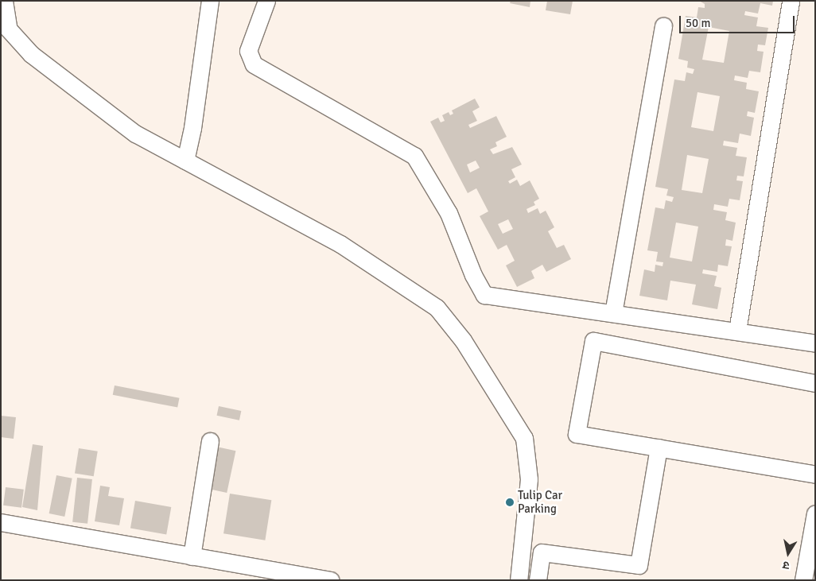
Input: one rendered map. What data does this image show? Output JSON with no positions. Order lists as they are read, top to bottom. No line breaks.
{"places":["Tulip Car Parking"],"scale_bar":"50 m","north":"bottom"}
